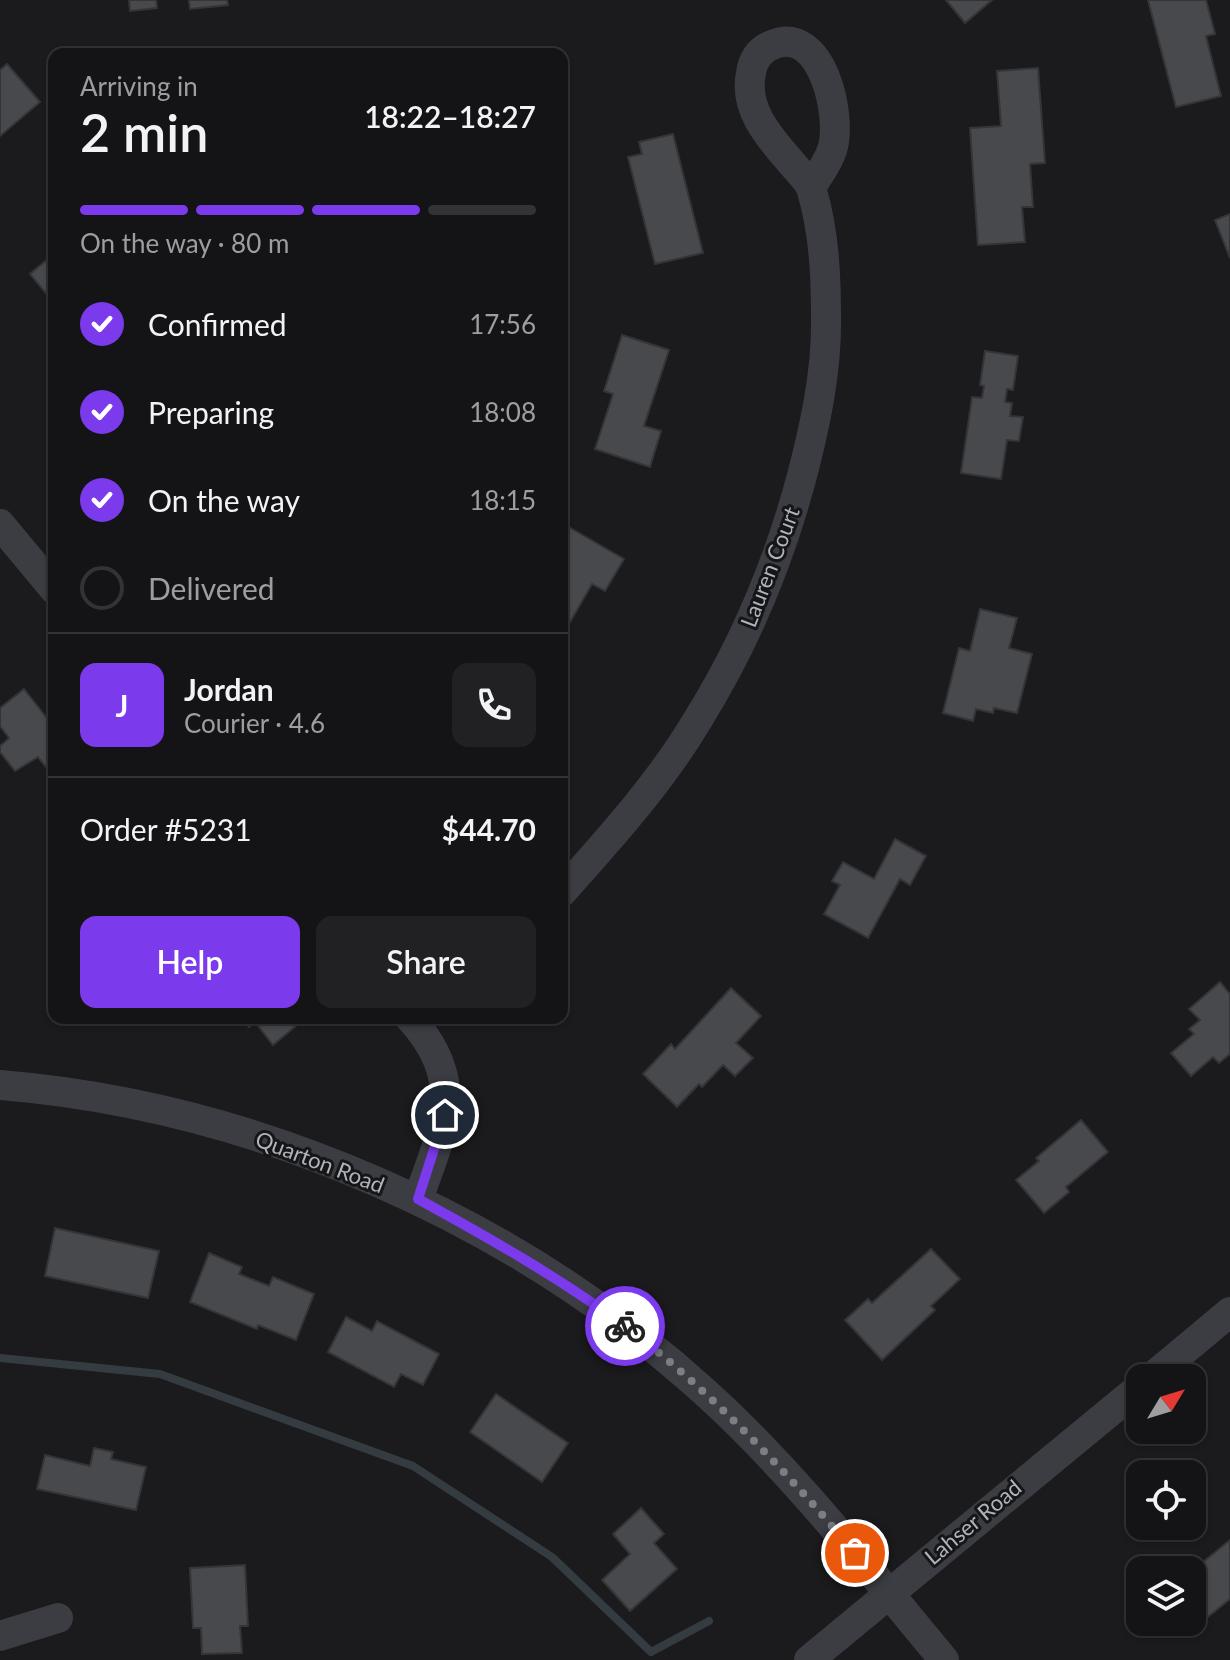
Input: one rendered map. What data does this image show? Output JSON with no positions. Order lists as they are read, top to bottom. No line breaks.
{"streets":{"street":["Lauren Court","Quarton Road","Lahser Road"]},"crossings":[["Quarton Road","Lahser Road"]],"north":"top right","page":{"heading":["2 min","Arriving in","18:22–18:27"],"panel":["Jordan","Courier · 4.6","Order #5231","$44.70"],"bar":"On the way · 80 m","list":[["Confirmed","17:56"],["Preparing","18:08"],["On the way","18:15"],"Delivered"],"round":"J","buttons":["Help","Share"]}}
